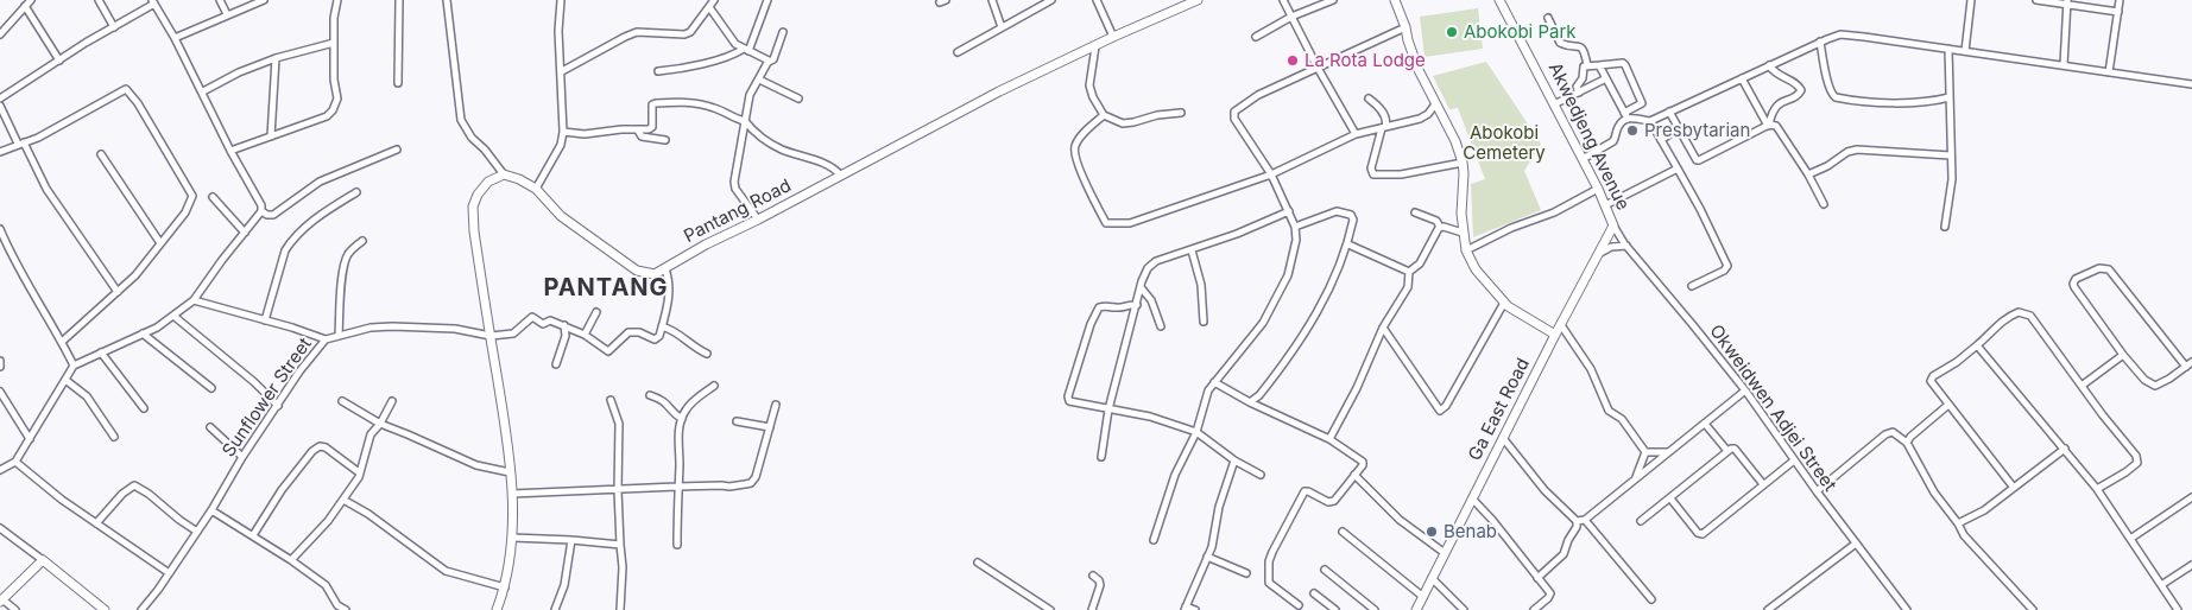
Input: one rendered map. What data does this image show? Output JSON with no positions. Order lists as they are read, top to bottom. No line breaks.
{"streets":{"street":["Akwedjeng Avenue","Pantang Road","Sunflower Street","Okweidwen Adjei Street","Ga East Road"]},"crossings":[["Akwedjeng Avenue","Okweidwen Adjei Street"],["Akwedjeng Avenue","Ga East Road"],["Okweidwen Adjei Street","Ga East Road"]],"districts":["PANTANG"],"parks":["Abokobi Cemetery"],"places":["Abokobi Park","La Rota Lodge","Presbytarian","Benab"]}
